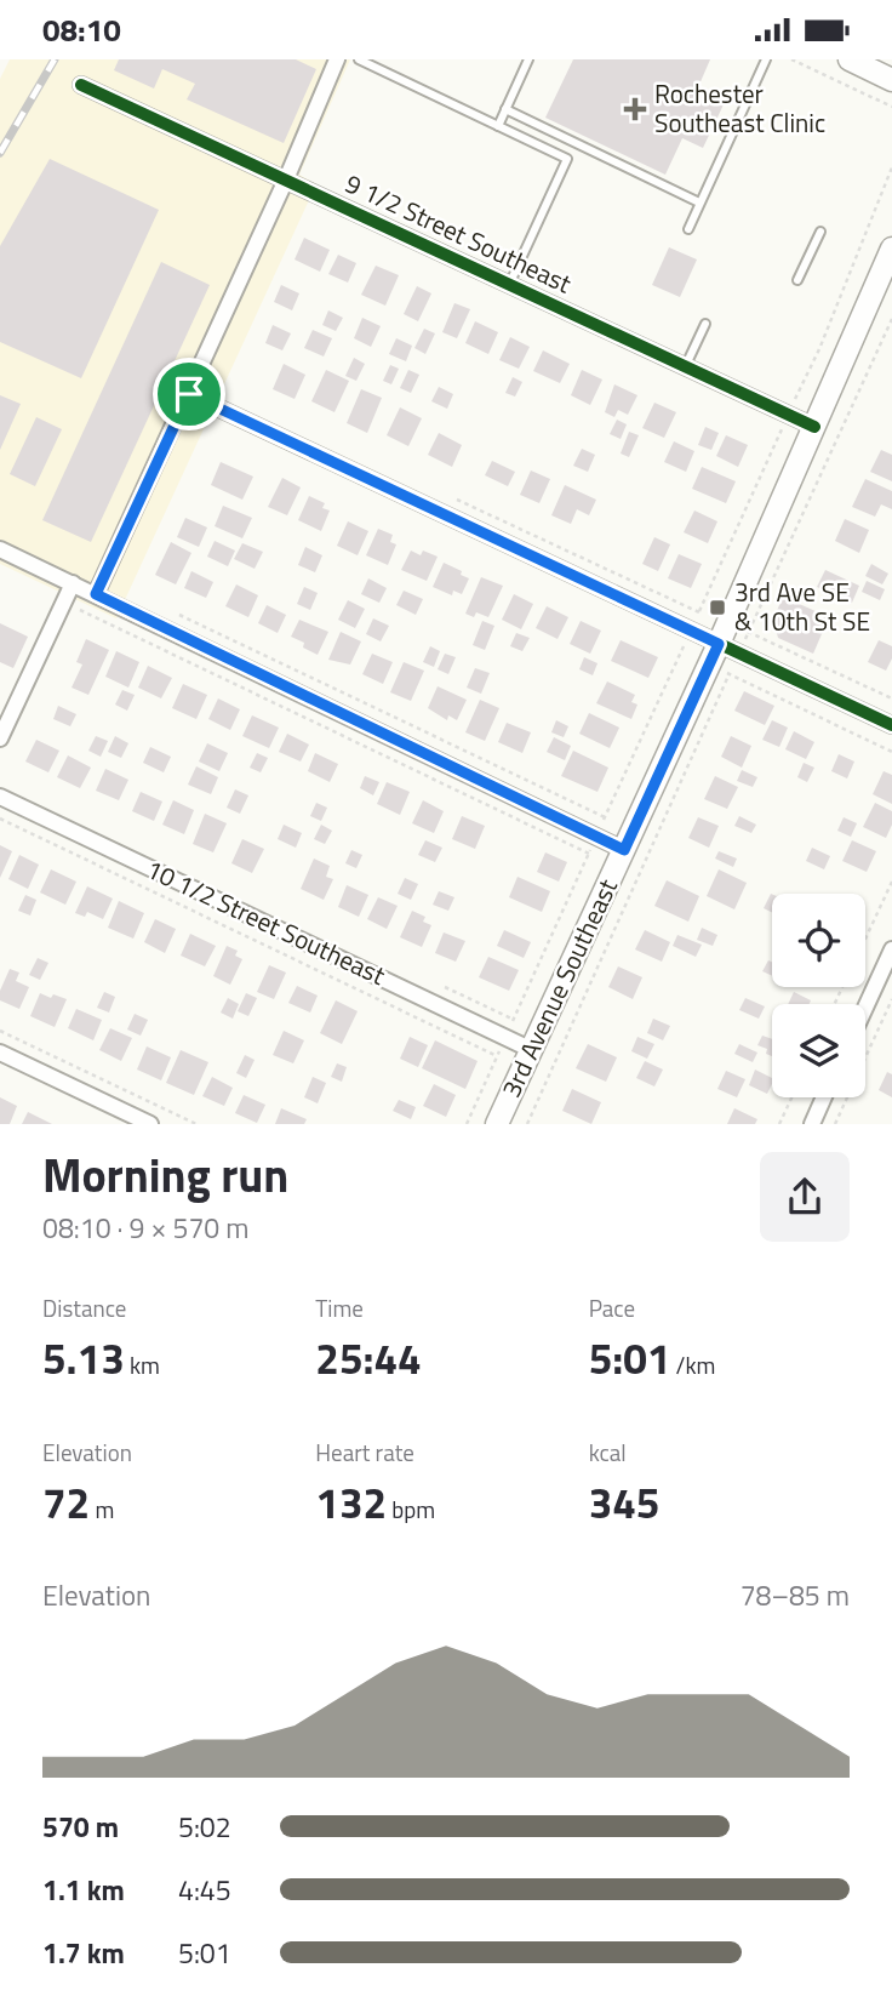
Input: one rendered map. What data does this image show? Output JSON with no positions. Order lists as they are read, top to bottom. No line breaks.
{"streets":{"main road":["3rd Avenue Southeast"],"street":["9 1/2 Street Southeast","10 1/2 Street Southeast"]},"crossings":[["9 1/2 Street Southeast","3rd Avenue Southeast"],["10 1/2 Street Southeast","3rd Avenue Southeast"]],"places":{"health":["Rochester Southeast Clinic"],"transit":["3rd Ave SE & 10th St SE"]},"page":{"status":"08:10","heading":["Morning run","08:10 · 9 × 570 m"],"stats":[["Distance","5.13 km"],["Time","25:44"],["Pace","5:01 /km"],["Elevation","72 m"],["Heart rate","132 bpm"],["kcal","345"]],"chart":["Elevation","78–85 m"],"list":[{"name":"570 m","note":"5:02"},{"name":"1.1 km","note":"4:45"},{"name":"1.7 km","note":"5:01"}]}}
